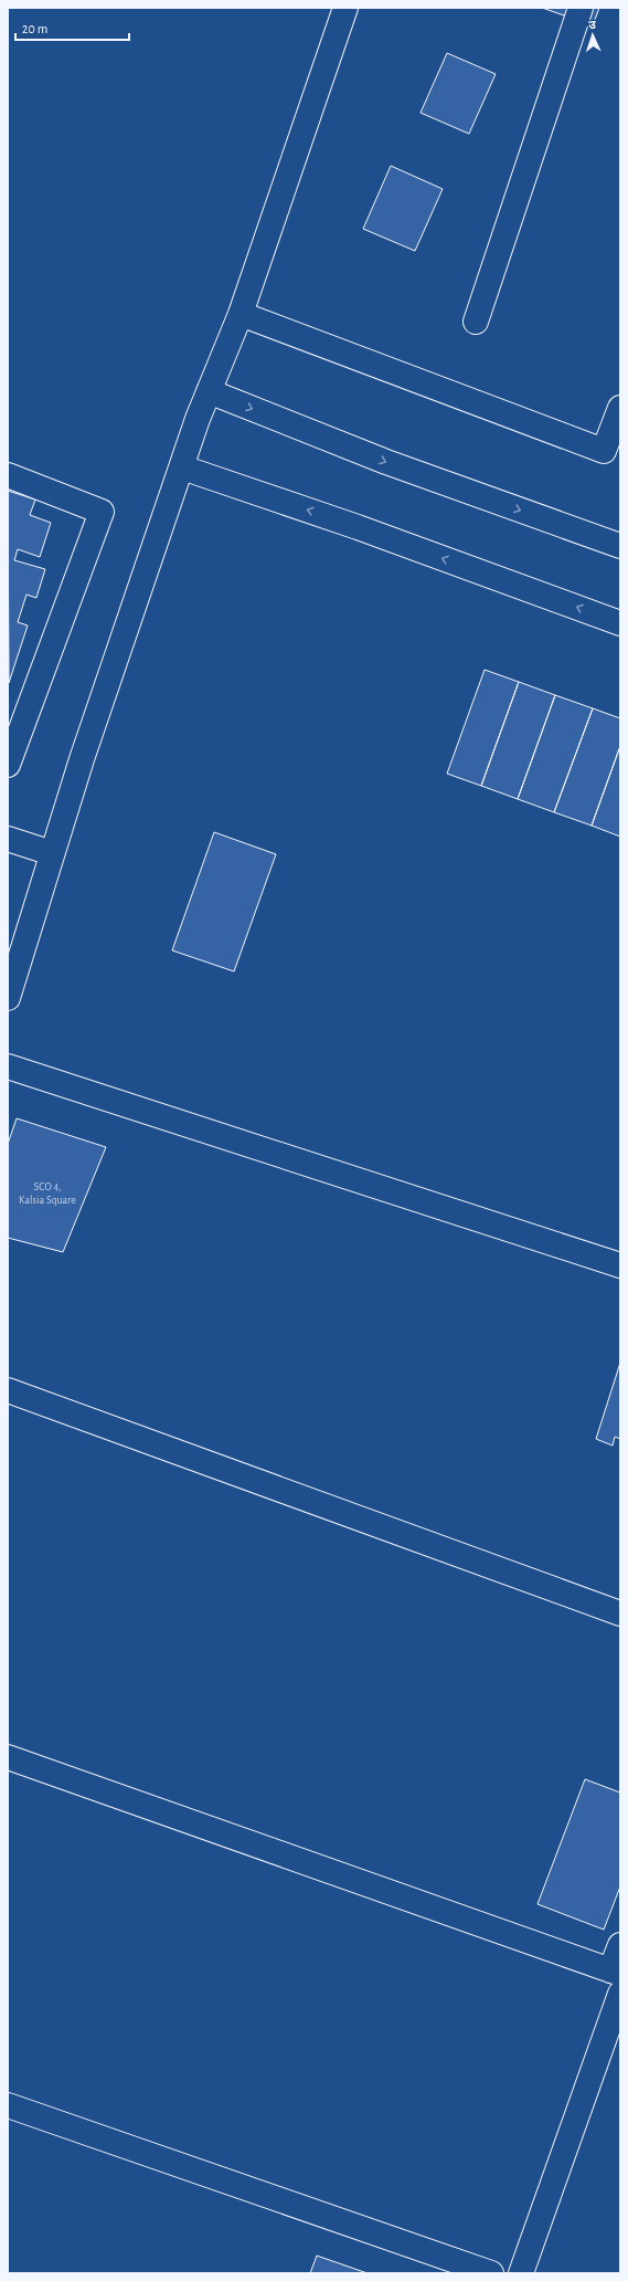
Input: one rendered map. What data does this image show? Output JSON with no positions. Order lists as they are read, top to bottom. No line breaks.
{"house_numbers":["SCO 4, Kalsia Square"],"scale_bar":"20 m","north":"top"}
